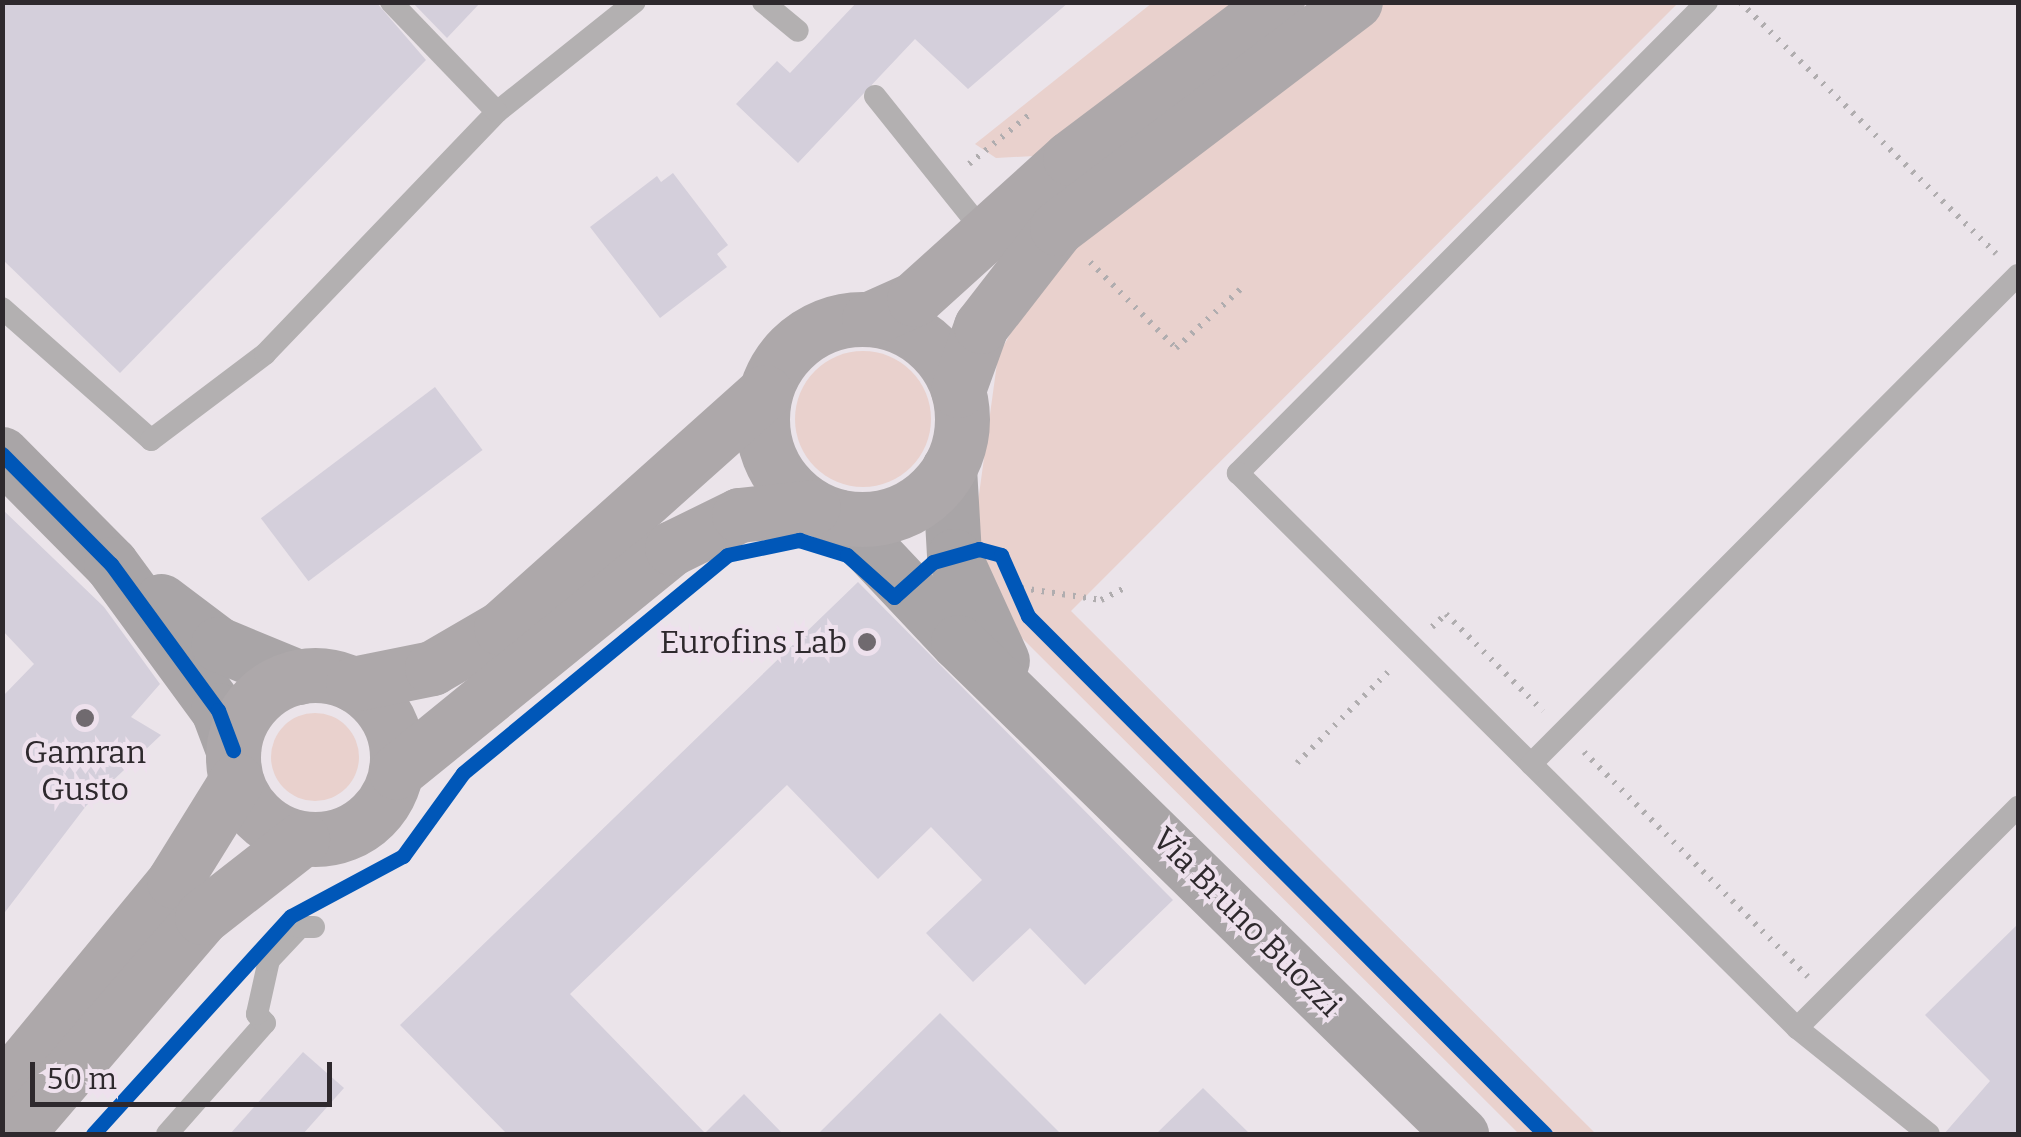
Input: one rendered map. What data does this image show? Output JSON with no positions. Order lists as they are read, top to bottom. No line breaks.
{"streets":{"main road":["Via Bruno Buozzi"]},"places":["Eurofins Lab","Gamran Gusto"],"scale_bar":"50 m"}
